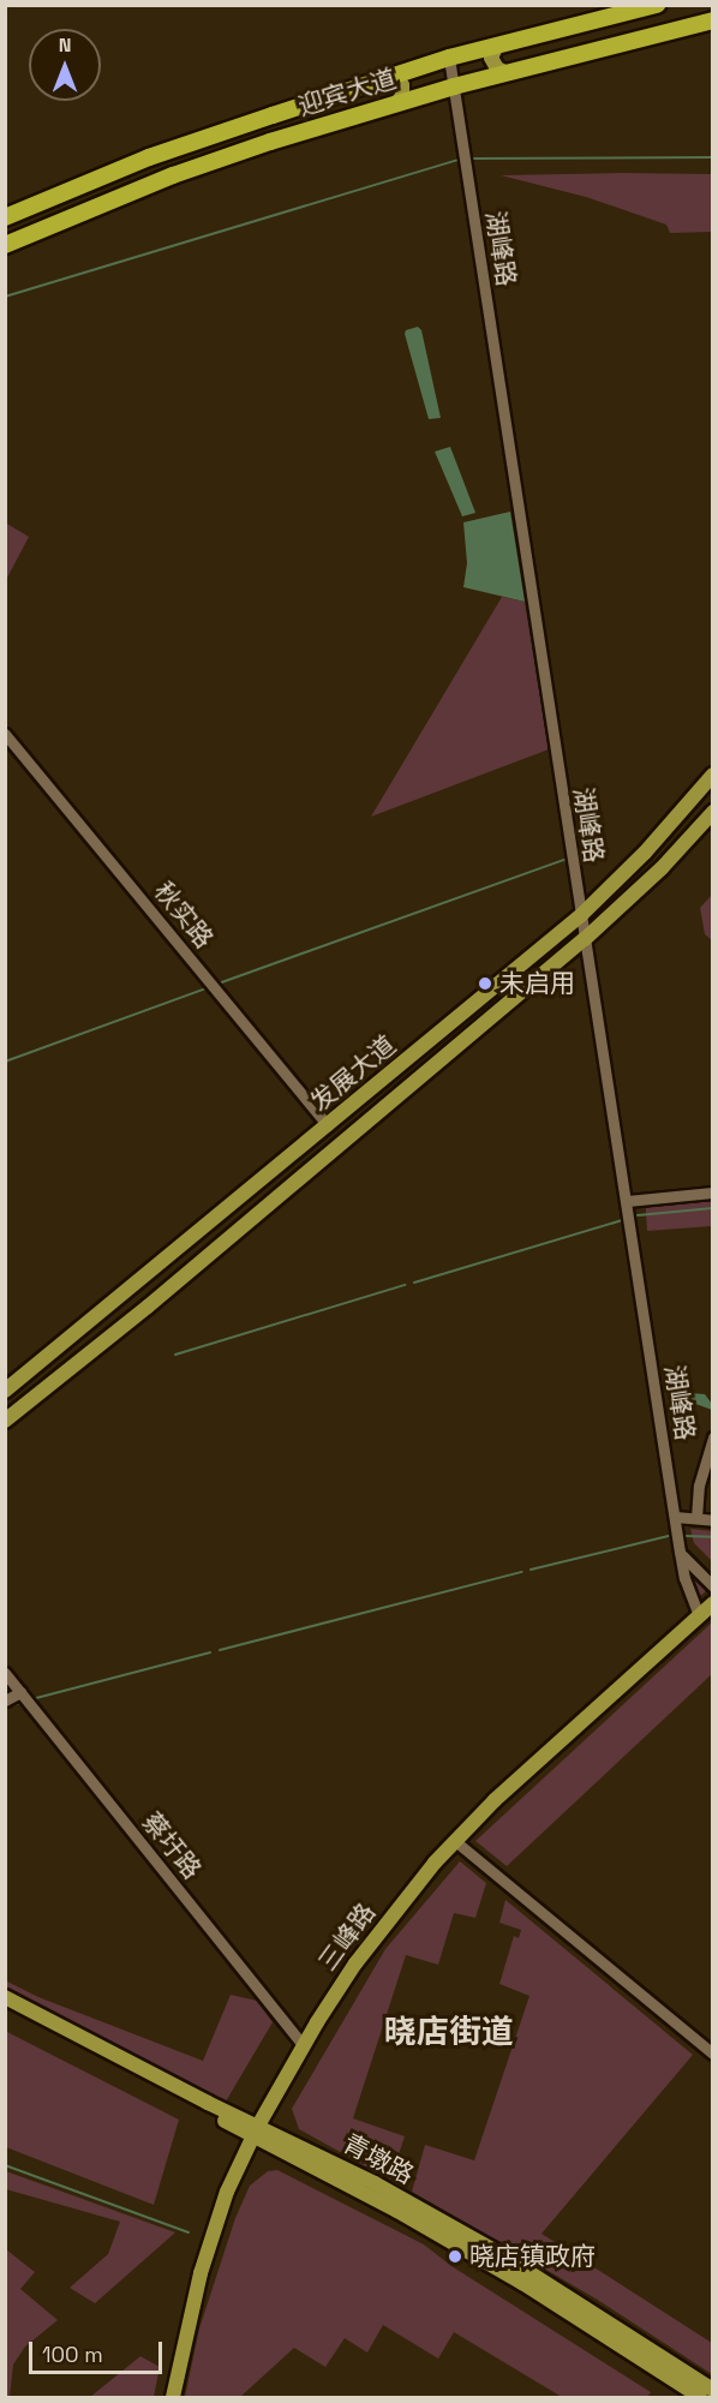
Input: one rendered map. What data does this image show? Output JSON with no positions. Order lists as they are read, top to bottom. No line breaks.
{"streets":{"highway":["迎宾大道"],"main road":["发展大道","三峰路","青墩路"],"street":["湖峰路","秋实路","蔡圩路"]},"crossings":[["迎宾大道","湖峰路"],["湖峰路","发展大道"],["湖峰路","三峰路"],["秋实路","发展大道"],["蔡圩路","三峰路"],["三峰路","青墩路"]],"districts":["晓店街道"],"places":["未启用","晓店镇政府"],"scale_bar":"100 m","north":"top"}
